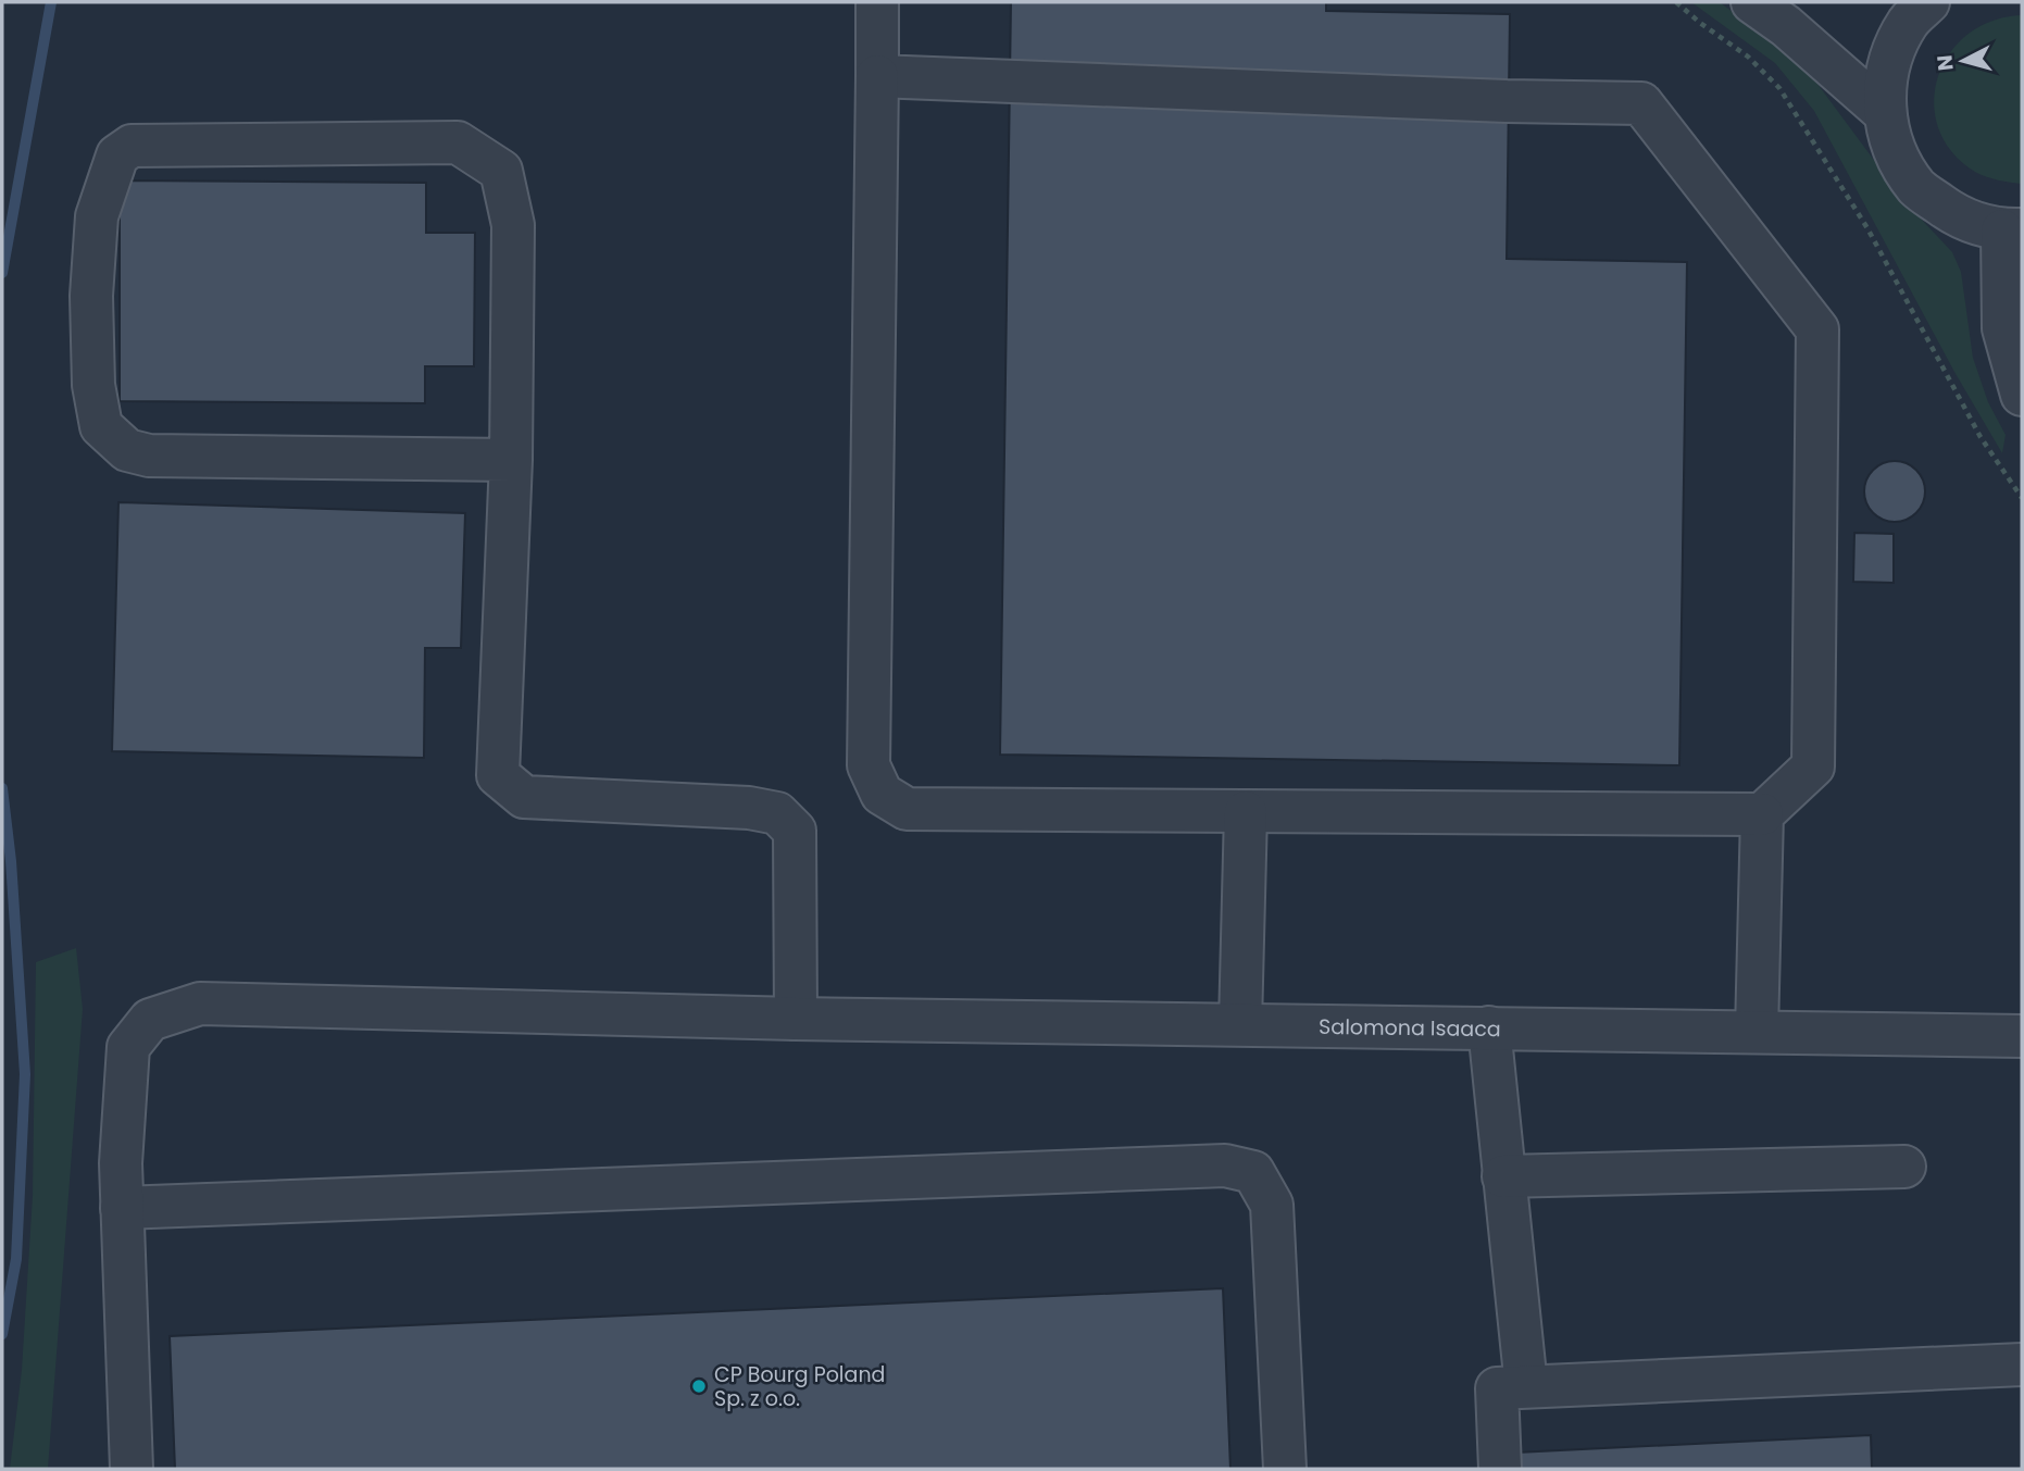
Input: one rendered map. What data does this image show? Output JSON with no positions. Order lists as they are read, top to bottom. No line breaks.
{"streets":{"street":["Salomona Isaaca"]},"places":["CP Bourg Poland Sp. z o.o."],"north":"left"}
